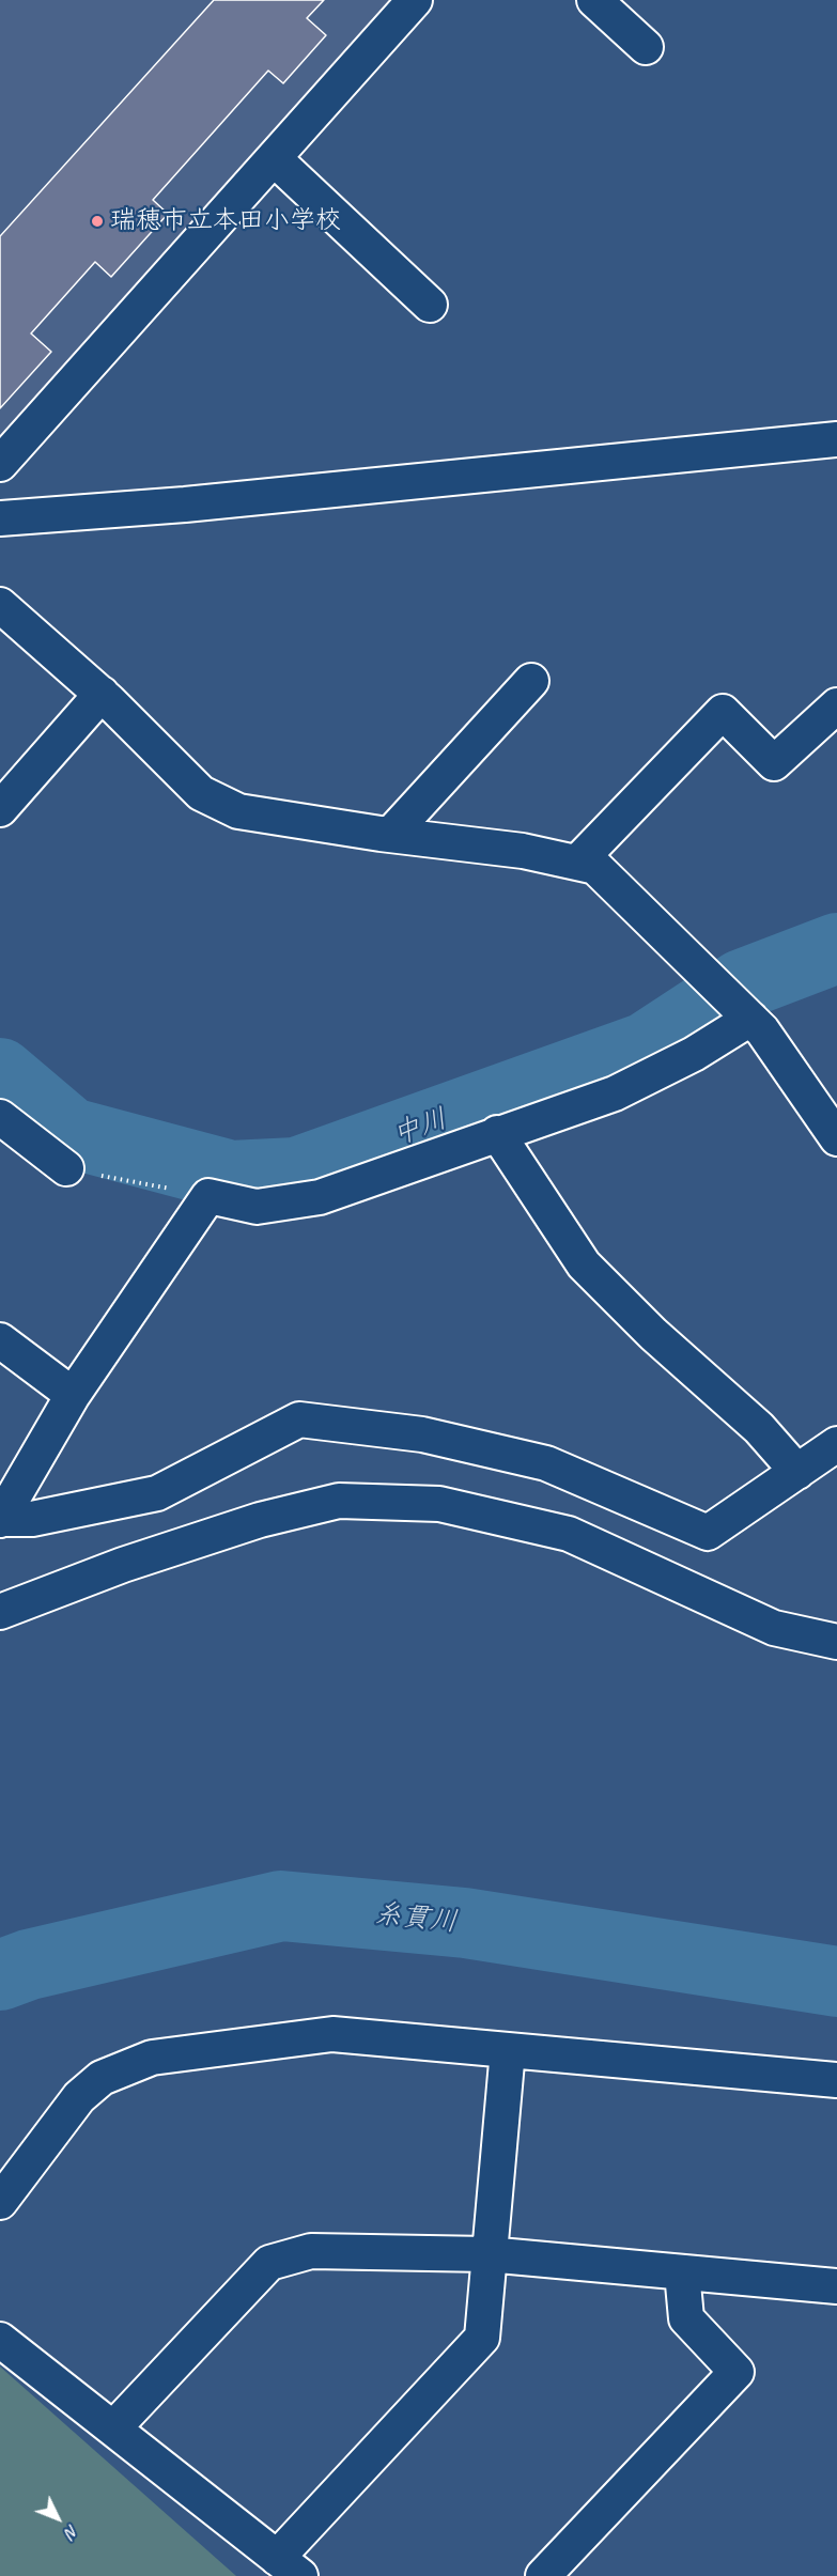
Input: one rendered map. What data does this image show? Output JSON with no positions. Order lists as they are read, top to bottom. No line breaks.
{"water":["中川","糸貫川"],"places":["瑞穂市立本田小学校"],"north":"bottom right"}
